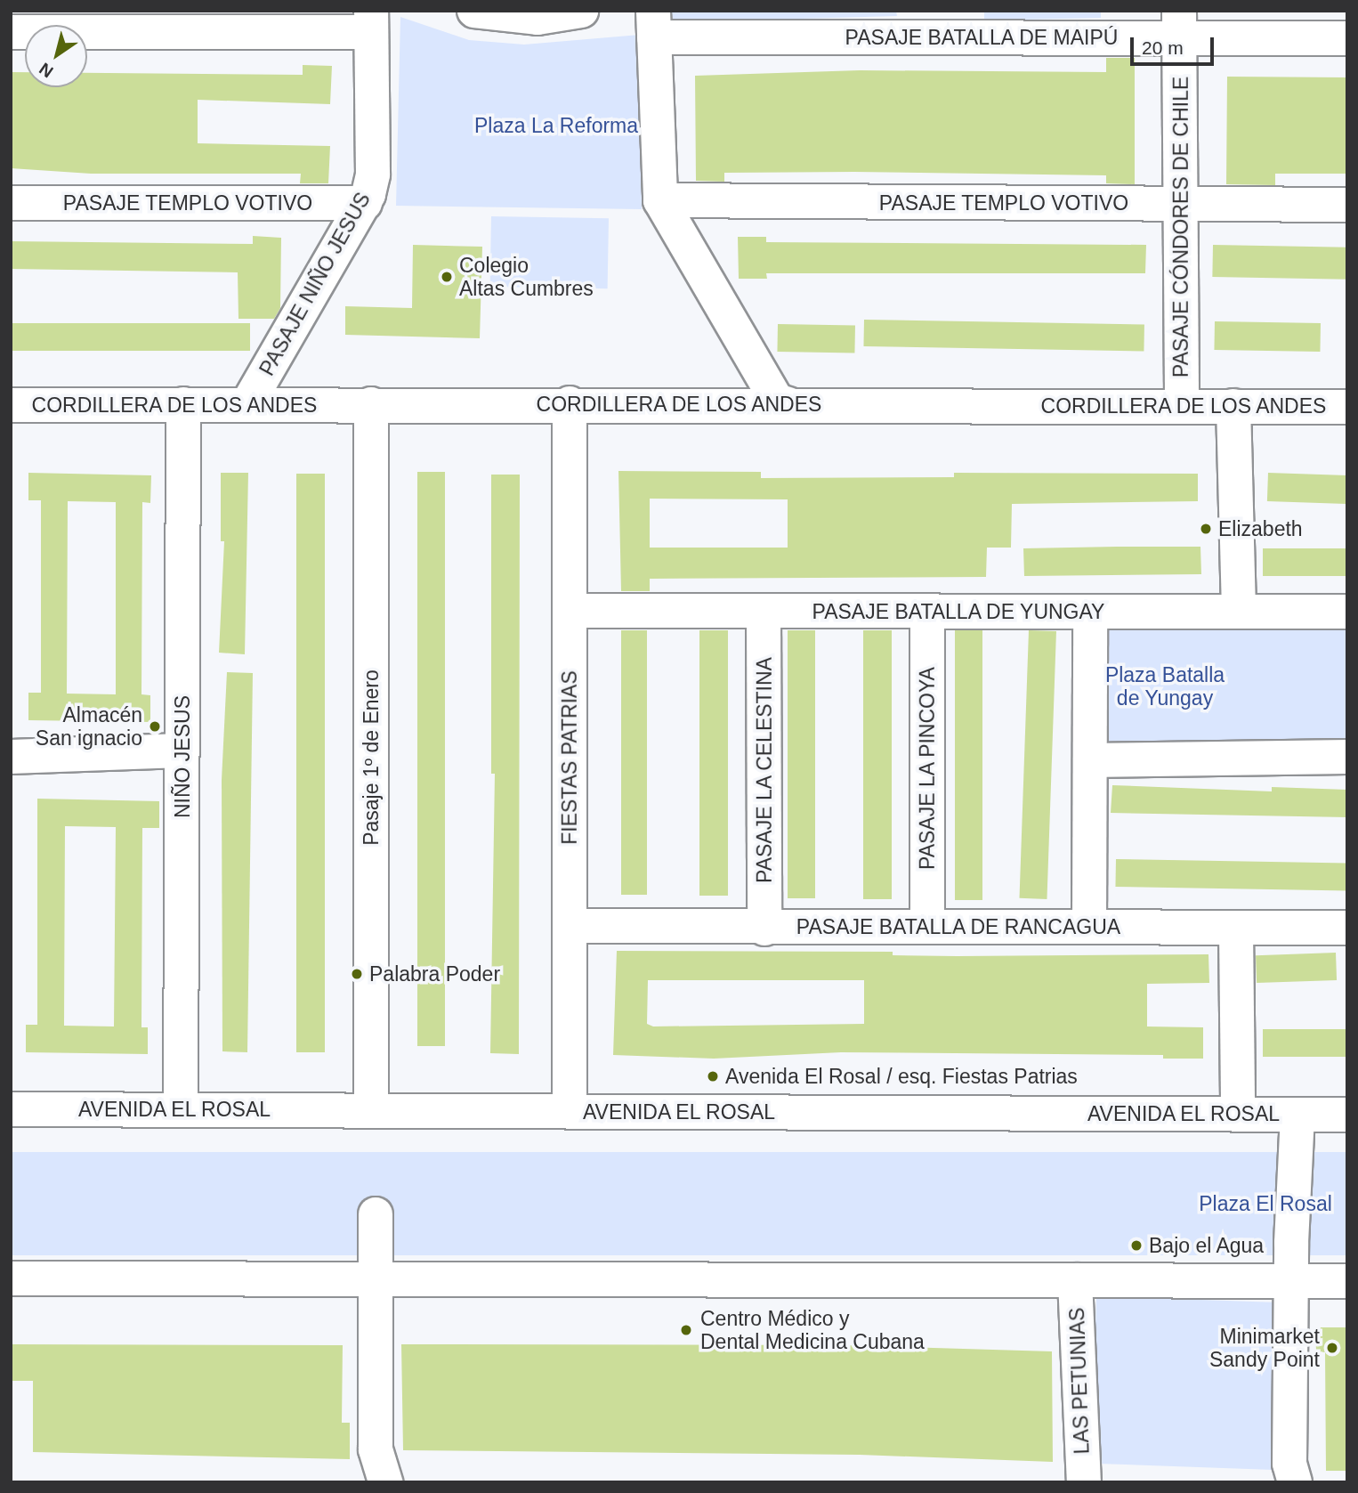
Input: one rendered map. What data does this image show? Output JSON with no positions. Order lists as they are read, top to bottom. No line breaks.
{"streets":{"street":["PASAJE BATALLA DE MAIPÚ","PASAJE TEMPLO VOTIVO","PASAJE CÓNDORES DE CHILE","PASAJE NIÑO JESUS","CORDILLERA DE LOS ANDES","PASAJE BATALLA DE YUNGAY","NIÑO JESUS","Pasaje 1º de Enero","FIESTAS PATRIAS","PASAJE LA PINCOYA","PASAJE LA CELESTINA","PASAJE BATALLA DE RANCAGUA","AVENIDA EL ROSAL","LAS PETUNIAS"]},"crossings":[["PASAJE BATALLA DE MAIPÚ","PASAJE CÓNDORES DE CHILE"],["PASAJE TEMPLO VOTIVO","PASAJE CÓNDORES DE CHILE"],["PASAJE TEMPLO VOTIVO","PASAJE NIÑO JESUS"],["PASAJE CÓNDORES DE CHILE","CORDILLERA DE LOS ANDES"],["PASAJE NIÑO JESUS","CORDILLERA DE LOS ANDES"],["CORDILLERA DE LOS ANDES","NIÑO JESUS"],["CORDILLERA DE LOS ANDES","Pasaje 1º de Enero"],["CORDILLERA DE LOS ANDES","FIESTAS PATRIAS"],["PASAJE BATALLA DE YUNGAY","FIESTAS PATRIAS"],["PASAJE BATALLA DE YUNGAY","PASAJE LA PINCOYA"],["PASAJE BATALLA DE YUNGAY","PASAJE LA CELESTINA"],["NIÑO JESUS","AVENIDA EL ROSAL"],["Pasaje 1º de Enero","AVENIDA EL ROSAL"],["FIESTAS PATRIAS","PASAJE BATALLA DE RANCAGUA"],["FIESTAS PATRIAS","AVENIDA EL ROSAL"],["PASAJE LA PINCOYA","PASAJE BATALLA DE RANCAGUA"],["PASAJE LA CELESTINA","PASAJE BATALLA DE RANCAGUA"]],"parks":["Plaza La Reforma","Plaza Batalla de Yungay","Plaza El Rosal"],"places":["Colegio Altas Cumbres","Elizabeth","Almacén San ignacio","Palabra Poder","Avenida El Rosal / esq. Fiestas Patrias","Bajo el Agua","Centro Médico y Dental Medicina Cubana","Minimarket Sandy Point"],"scale_bar":"20 m","north":"bottom left"}
